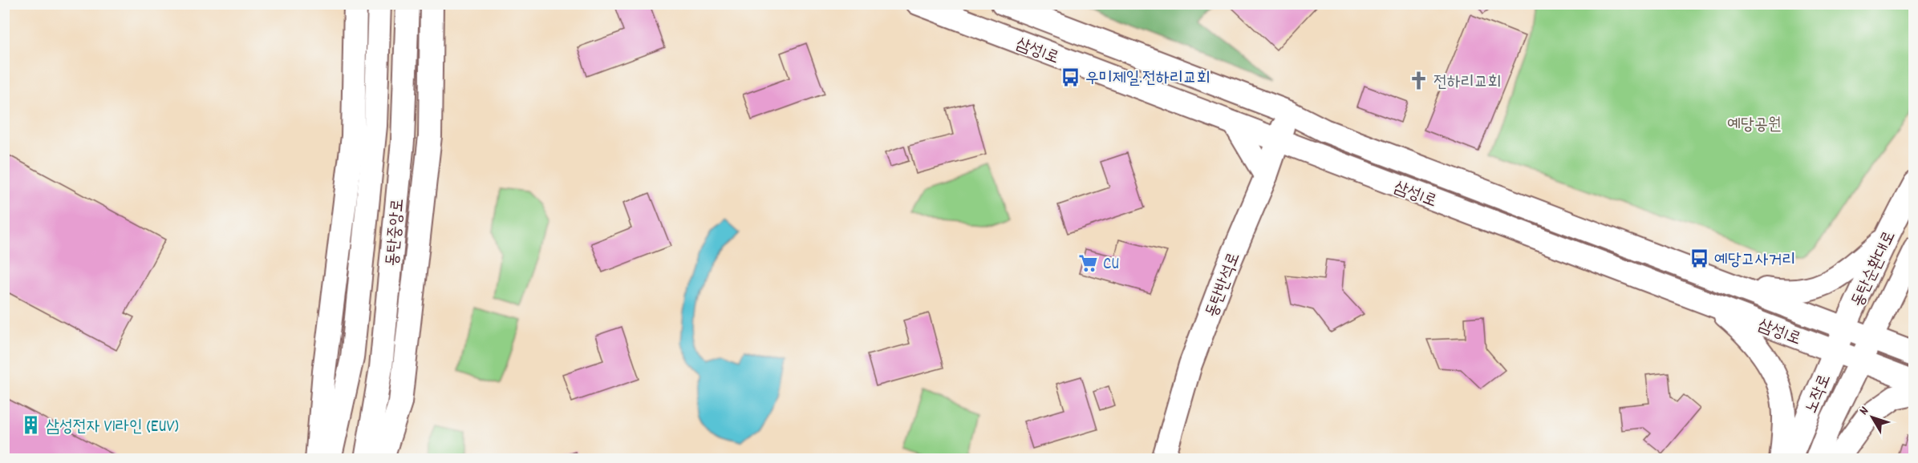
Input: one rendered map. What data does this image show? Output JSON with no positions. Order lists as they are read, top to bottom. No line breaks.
{"streets":{"street":["삼성1로","동탄중앙로","동탄순환대로","동탄반석로","노작로"]},"crossings":[["삼성1로","동탄순환대로"],["삼성1로","동탄반석로"],["삼성1로","노작로"],["동탄순환대로","노작로"]],"parks":["예당공원"],"places":{"bus stop":["우미제일.전하리교회","예당고사거리"],"church":["전하리교회"],"supermarket":["CU"],"building":["삼성전자 V1라인 (EUV)"]},"north":"top left"}
